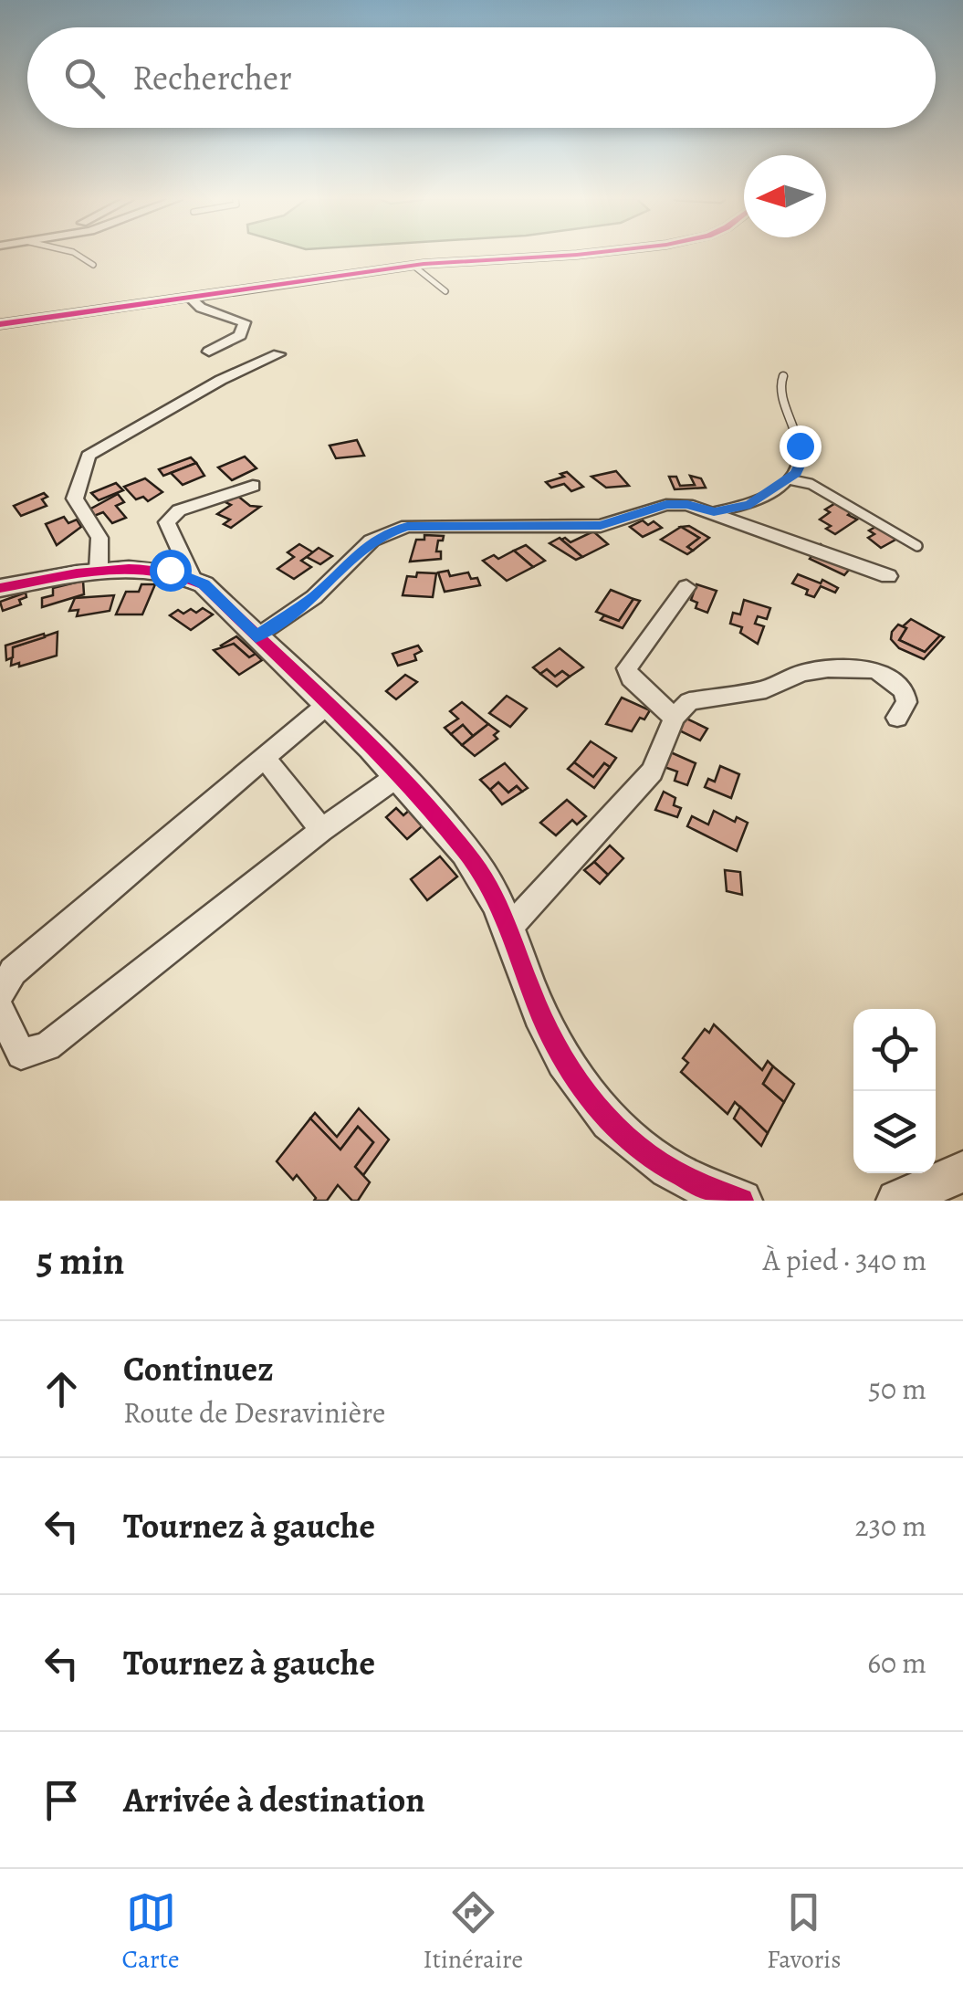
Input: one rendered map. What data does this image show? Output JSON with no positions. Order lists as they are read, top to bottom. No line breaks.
{"north":"left","page":{"search":"Rechercher","heading":["5 min","À pied · 340 m"],"list":[["Continuez","Route de Desravinière","50 m"],["Tournez à gauche","230 m"],["Tournez à gauche","60 m"],"Arrivée à destination"],"nav":["Carte","Itinéraire","Favoris"]}}
